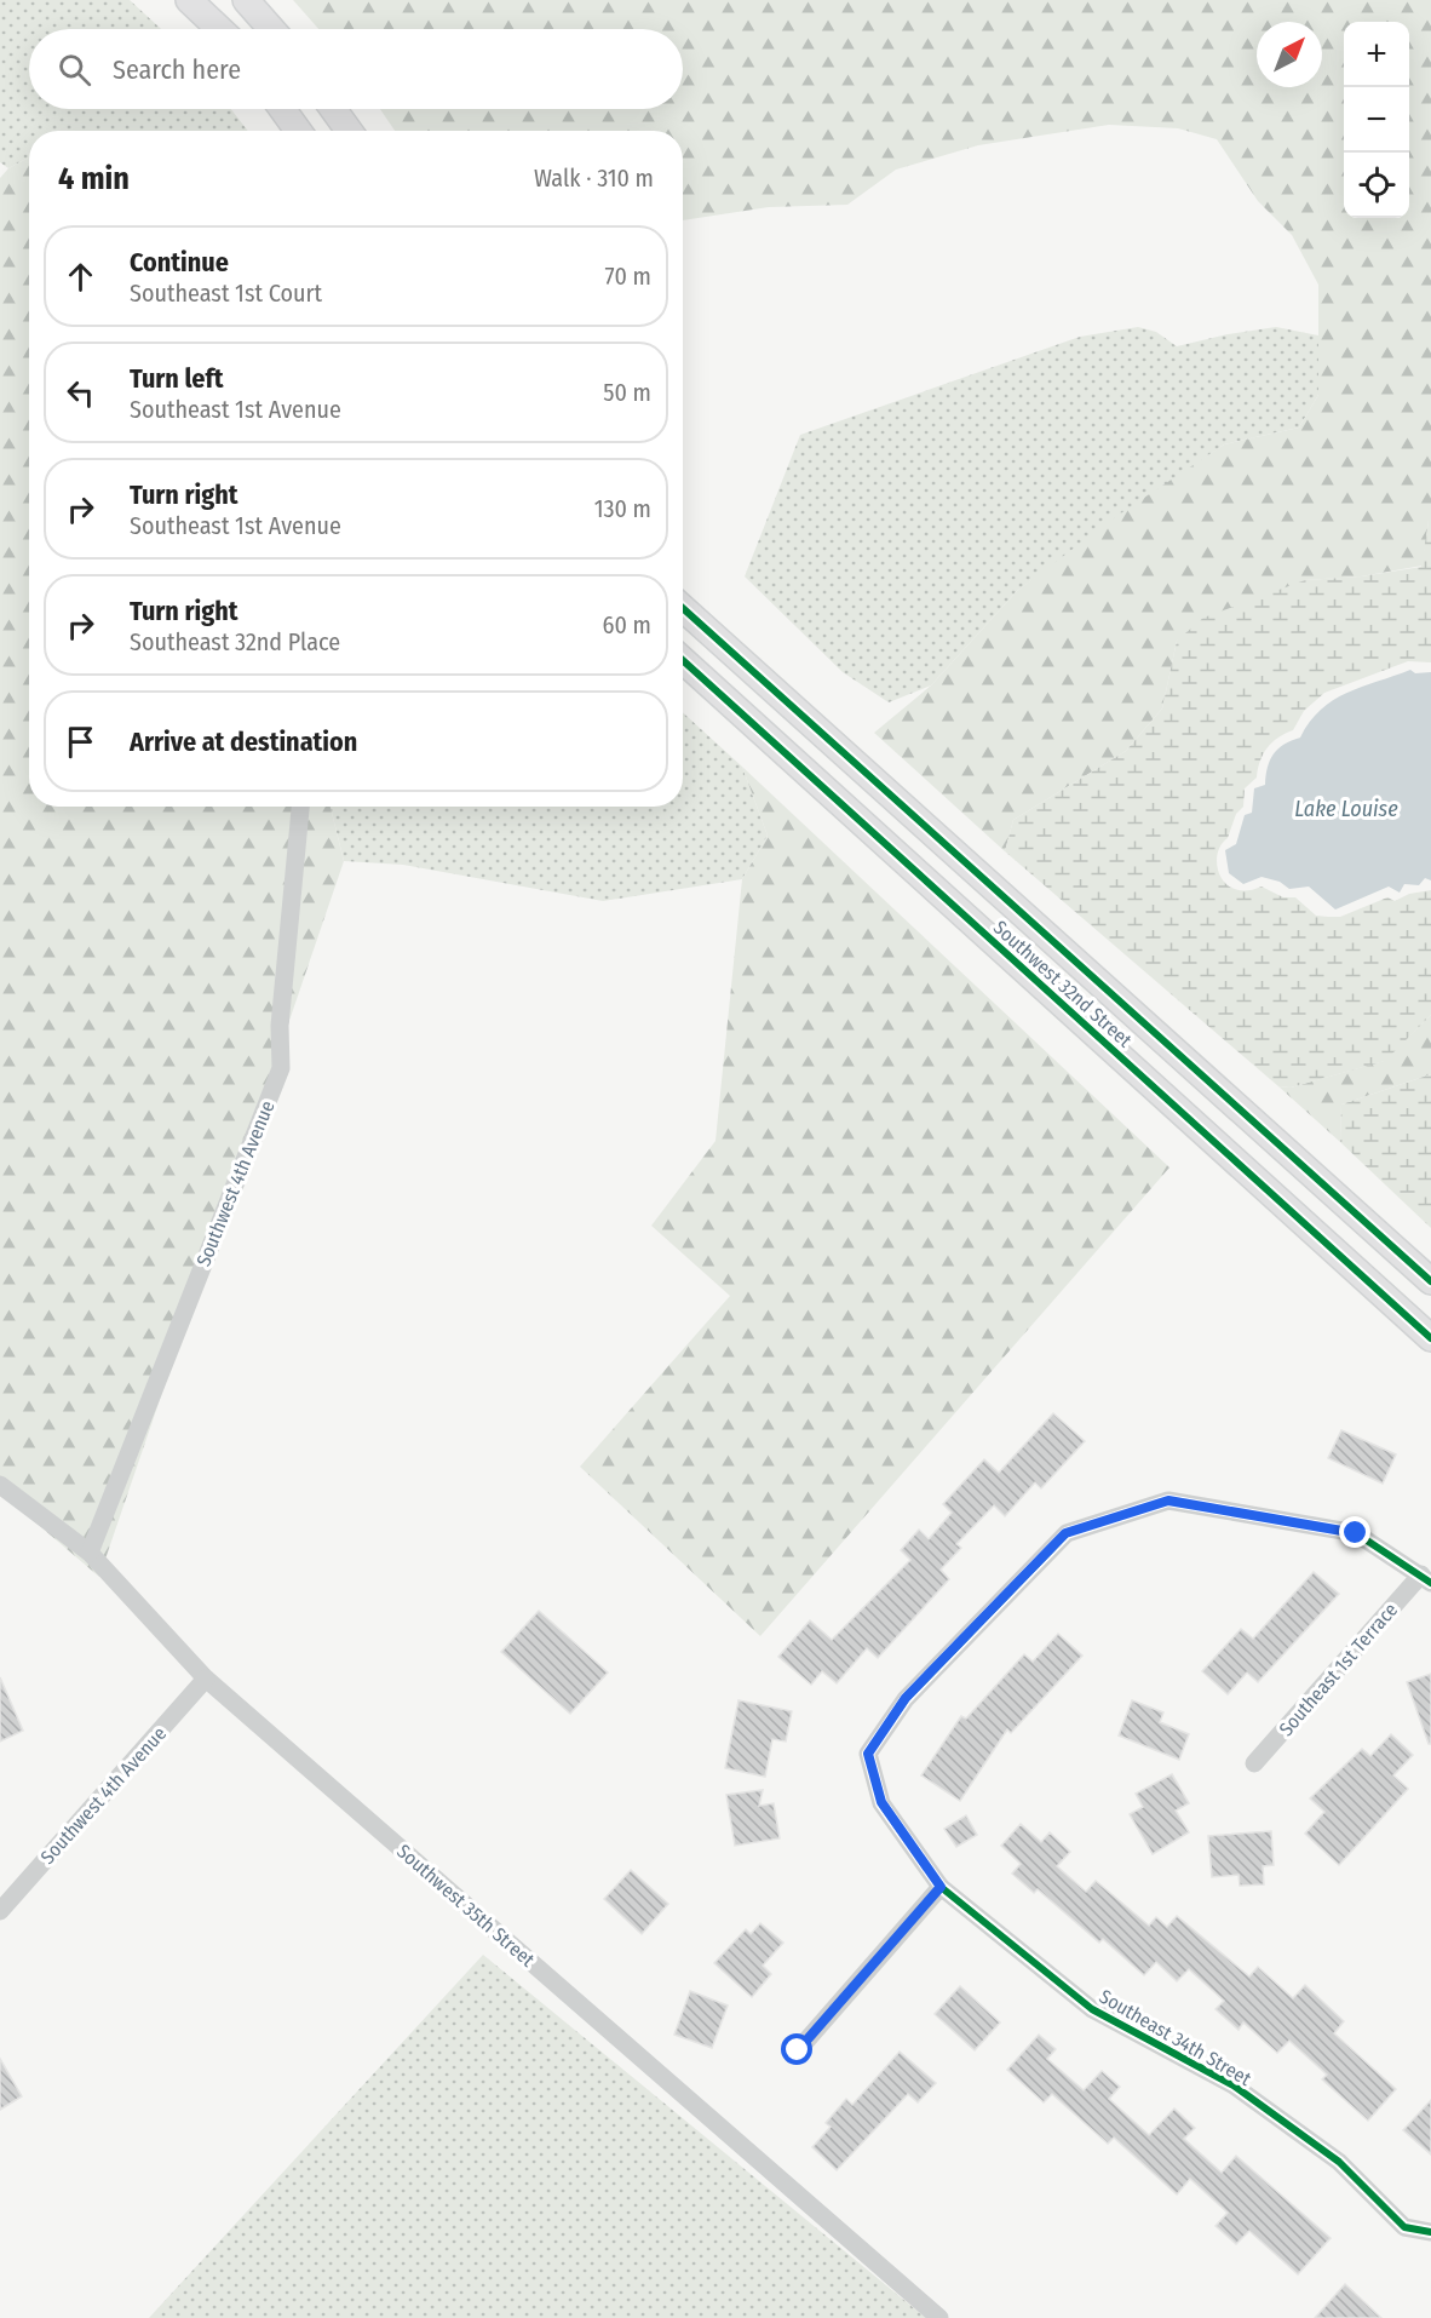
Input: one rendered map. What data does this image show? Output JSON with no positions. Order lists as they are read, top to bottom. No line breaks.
{"streets":{"main road":["Southwest 32nd Street"],"street":["Southwest 4th Avenue","Southeast 1st Terrace","Southwest 35th Street","Southeast 34th Street"]},"crossings":[["Southwest 4th Avenue","Southwest 35th Street"],["Southeast 1st Terrace","Southeast 34th Street"]],"water":["Lake Louise"],"north":"top right","page":{"map_buttons":["+","−"],"search":"Search here","heading":["4 min","Walk · 310 m"],"list":[["Continue","Southeast 1st Court","70 m"],["Turn left","Southeast 1st Avenue","50 m"],["Turn right","Southeast 1st Avenue","130 m"],["Turn right","Southeast 32nd Place","60 m"],"Arrive at destination"]}}
